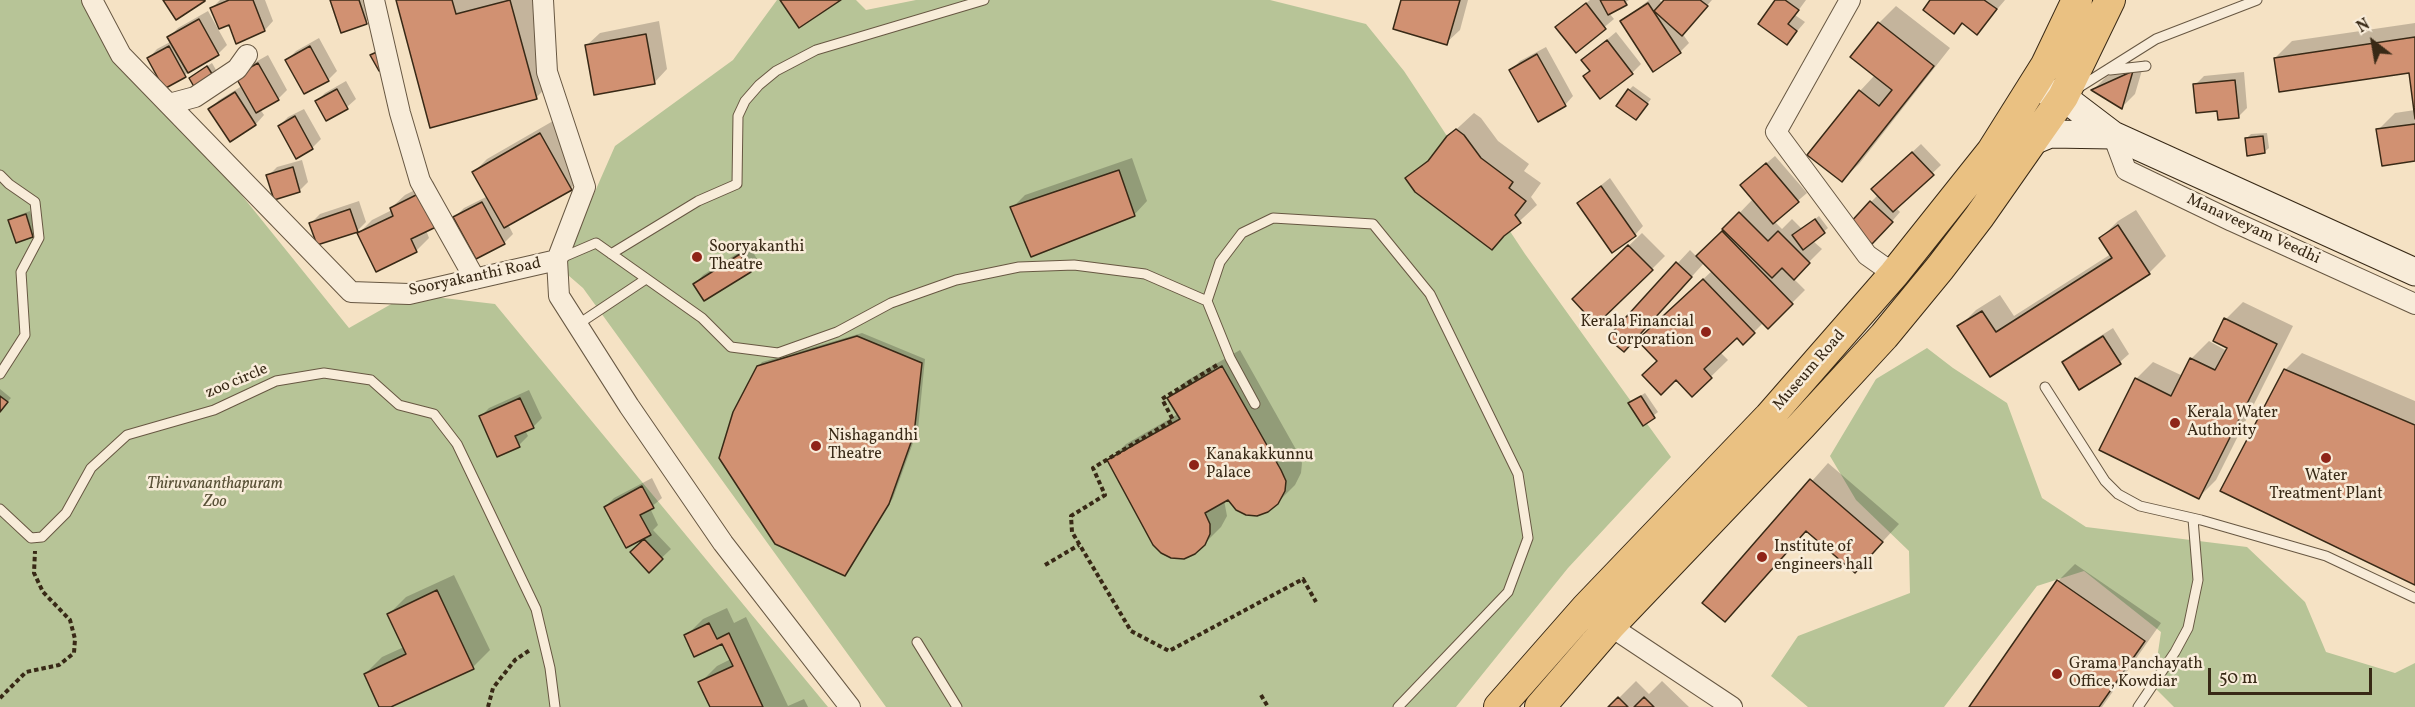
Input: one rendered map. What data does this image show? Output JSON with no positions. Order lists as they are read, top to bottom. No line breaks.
{"streets":{"main road":["Manaveeyam Veedhi","Museum Road"],"street":["Sooryakanthi Road"],"lane":["zoo circle"]},"crossings":[["Manaveeyam Veedhi","Museum Road"]],"parks":["Thiruvananthapuram Zoo"],"places":["Sooryakanthi Theatre","Kerala Financial Corporation","Kerala Water Authority","Nishagandhi Theatre","Water Treatment Plant","Kanakakkunnu Palace","Institute of engineers hall","Grama Panchayath Office, Kowdiar"],"scale_bar":"50 m","north":"top left"}
